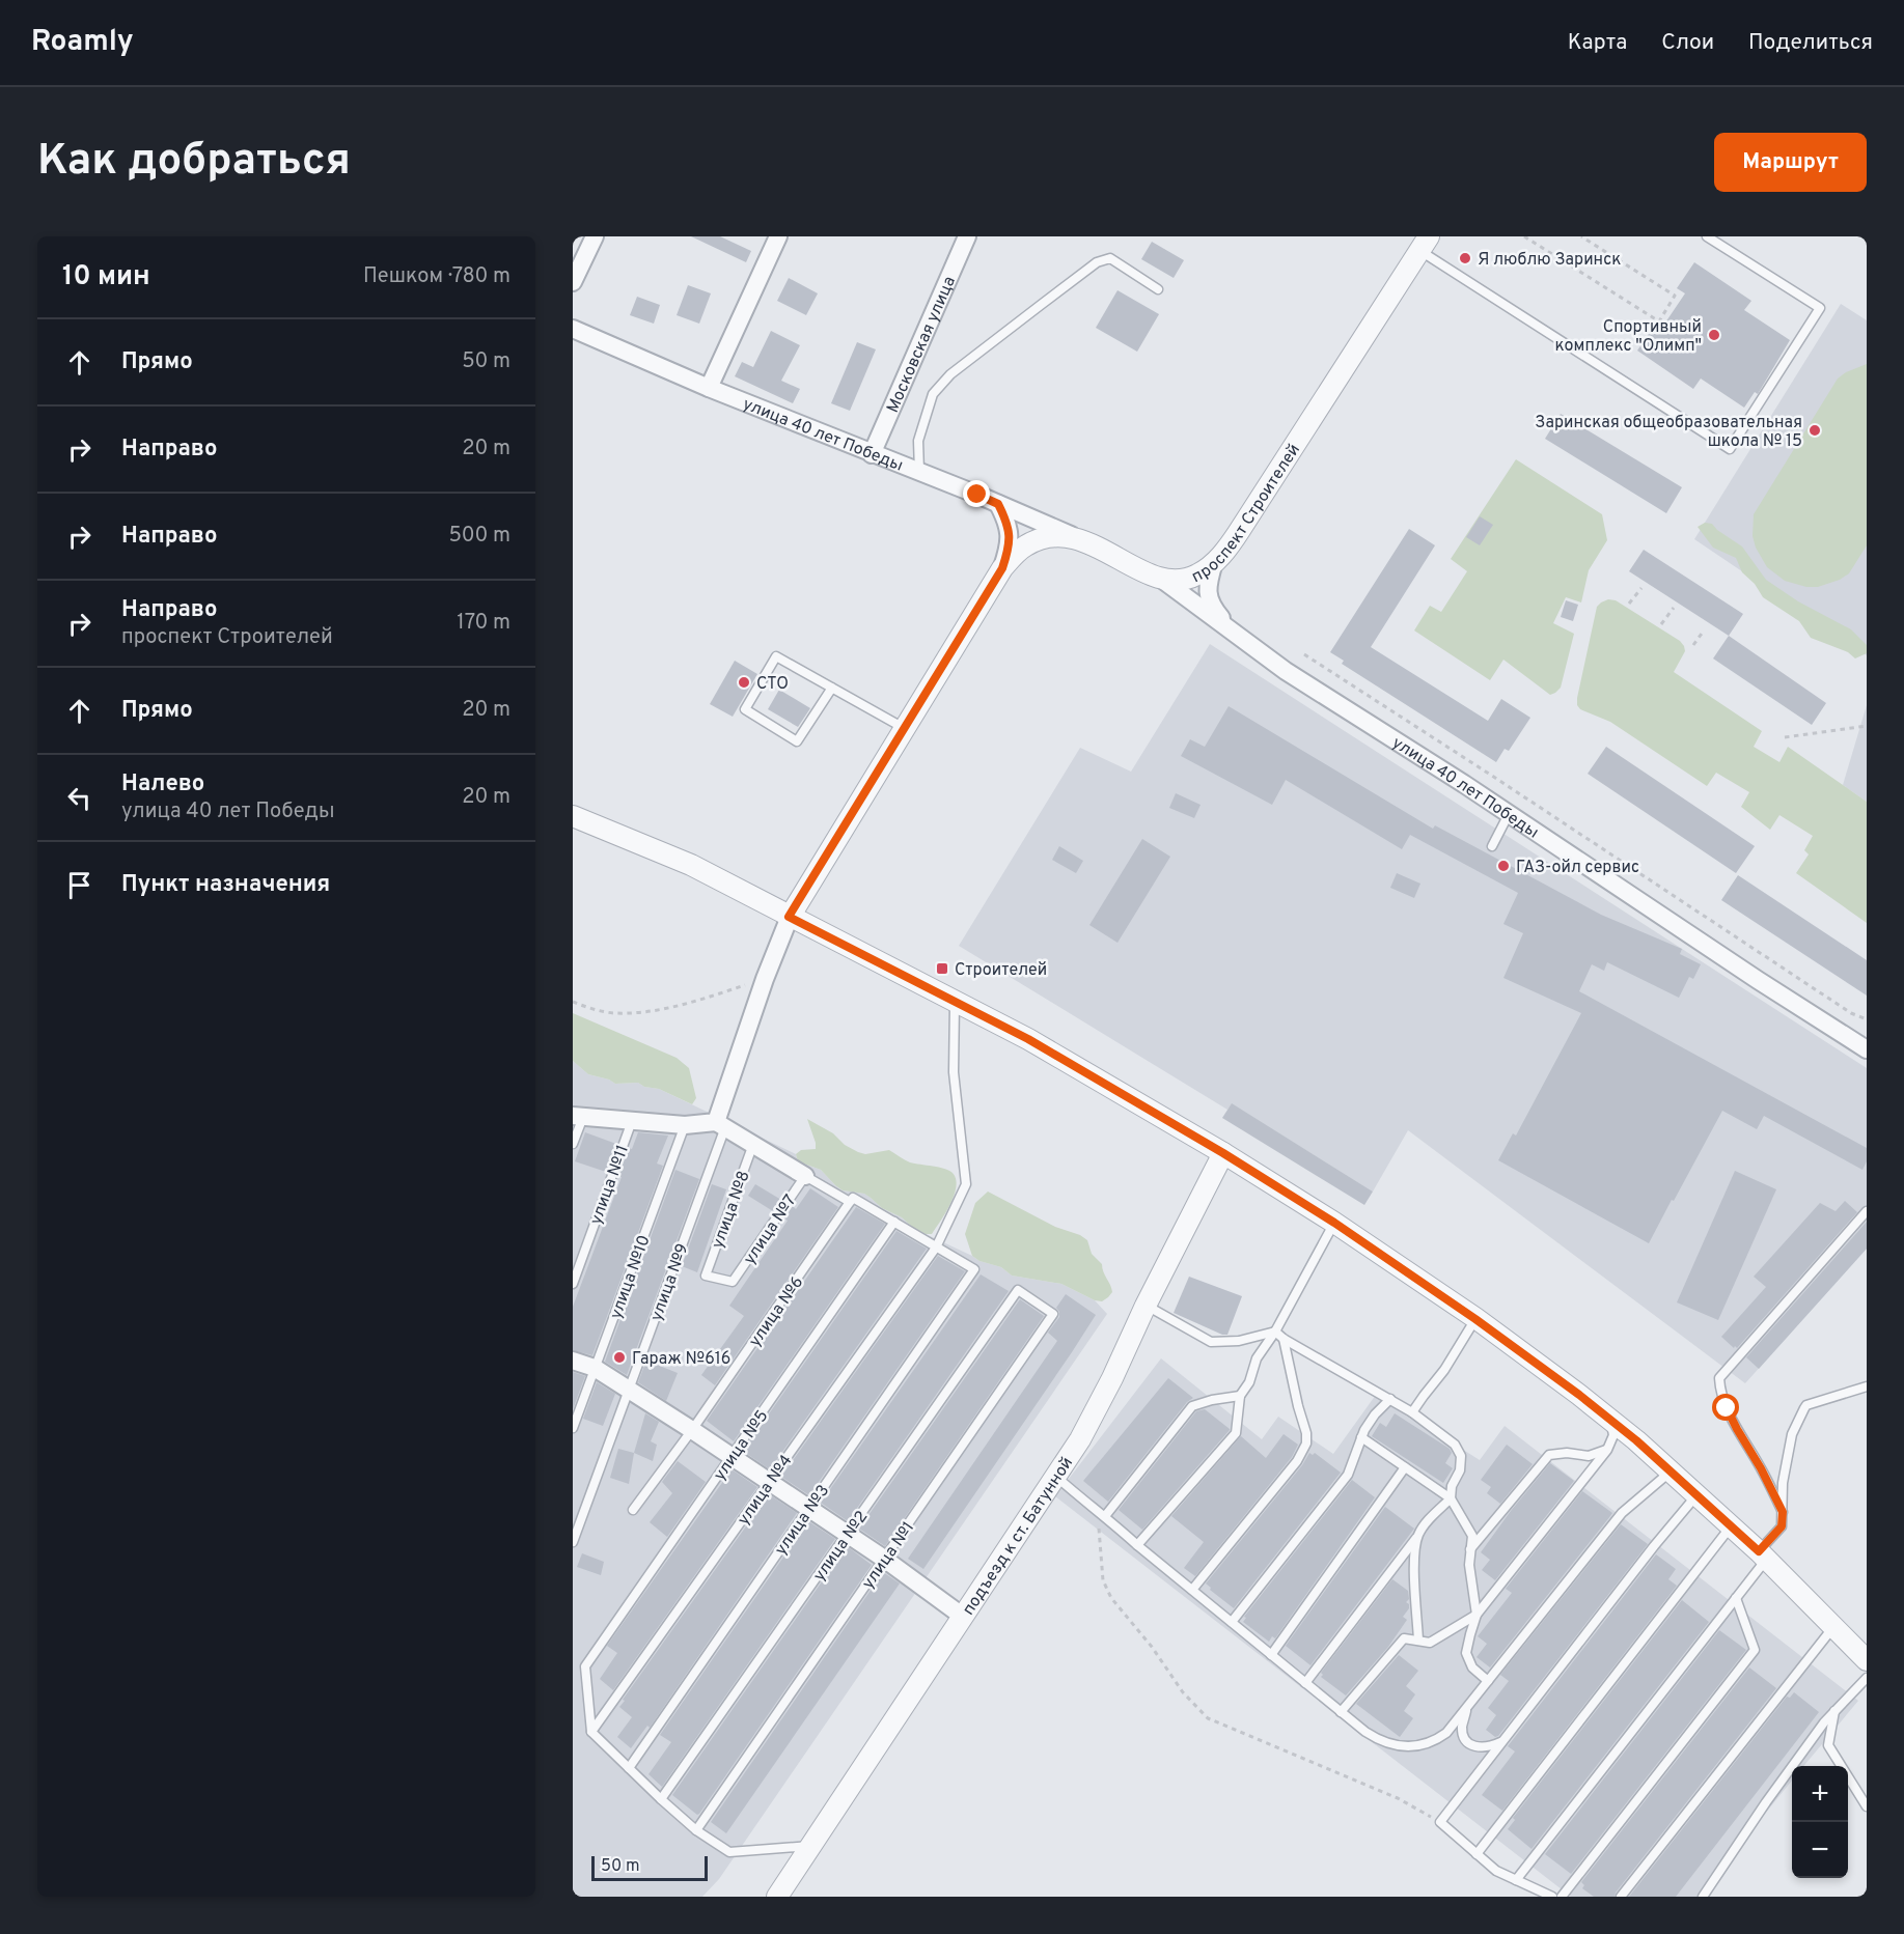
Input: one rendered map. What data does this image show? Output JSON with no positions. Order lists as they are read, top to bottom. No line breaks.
{"streets":{"street":["Московская улица","улица 40 лет Победы","проспект Строителей","подъезд к ст. Батунной"],"lane":["улица №11","улица №8","улица №7","улица №10","улица №9","улица №6","улица №5","улица №4","улица №3","улица №2","улица №1"]},"crossings":[["Московская улица","улица 40 лет Победы"],["улица 40 лет Победы","проспект Строителей"],["улица №8","улица №7"],["улица №5","улица №4"],["улица №4","улица №3"],["улица №2","улица №1"]],"places":{"other":["Я люблю Заринск","Спортивный комплекс \"Олимп\"","Заринская общеобразовательная школа № 15","СТО","ГАЗ-ойл сервис","Гараж №616"],"transit":["Строителей"]},"scale_bar":"50 m","page":{"header":"Roamly","nav":["Карта","Слои","Поделиться"],"buttons":"Маршрут","title":"Как добраться","heading":["10 мин","Пешком · 780 m"],"list":[["Прямо","50 m"],["Направо","20 m"],["Направо","500 m"],["Направо","проспект Строителей","170 m"],["Прямо","20 m"],["Налево","улица 40 лет Победы","20 m"],"Пункт назначения"],"map_buttons":["+","−"],"scale":"50 m"}}
